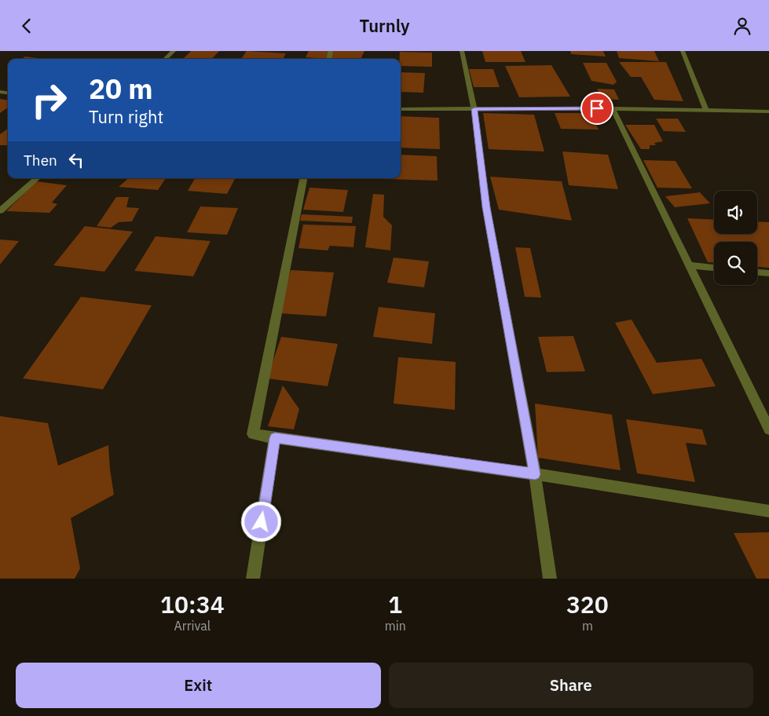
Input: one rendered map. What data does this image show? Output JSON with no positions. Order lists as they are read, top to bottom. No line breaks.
{"page":{"header":"Turnly","turn":["20 m","Turn right"],"then":"Then","eta":["10:34","Arrival","1","min","320","m"],"buttons":["Exit","Share"]}}
